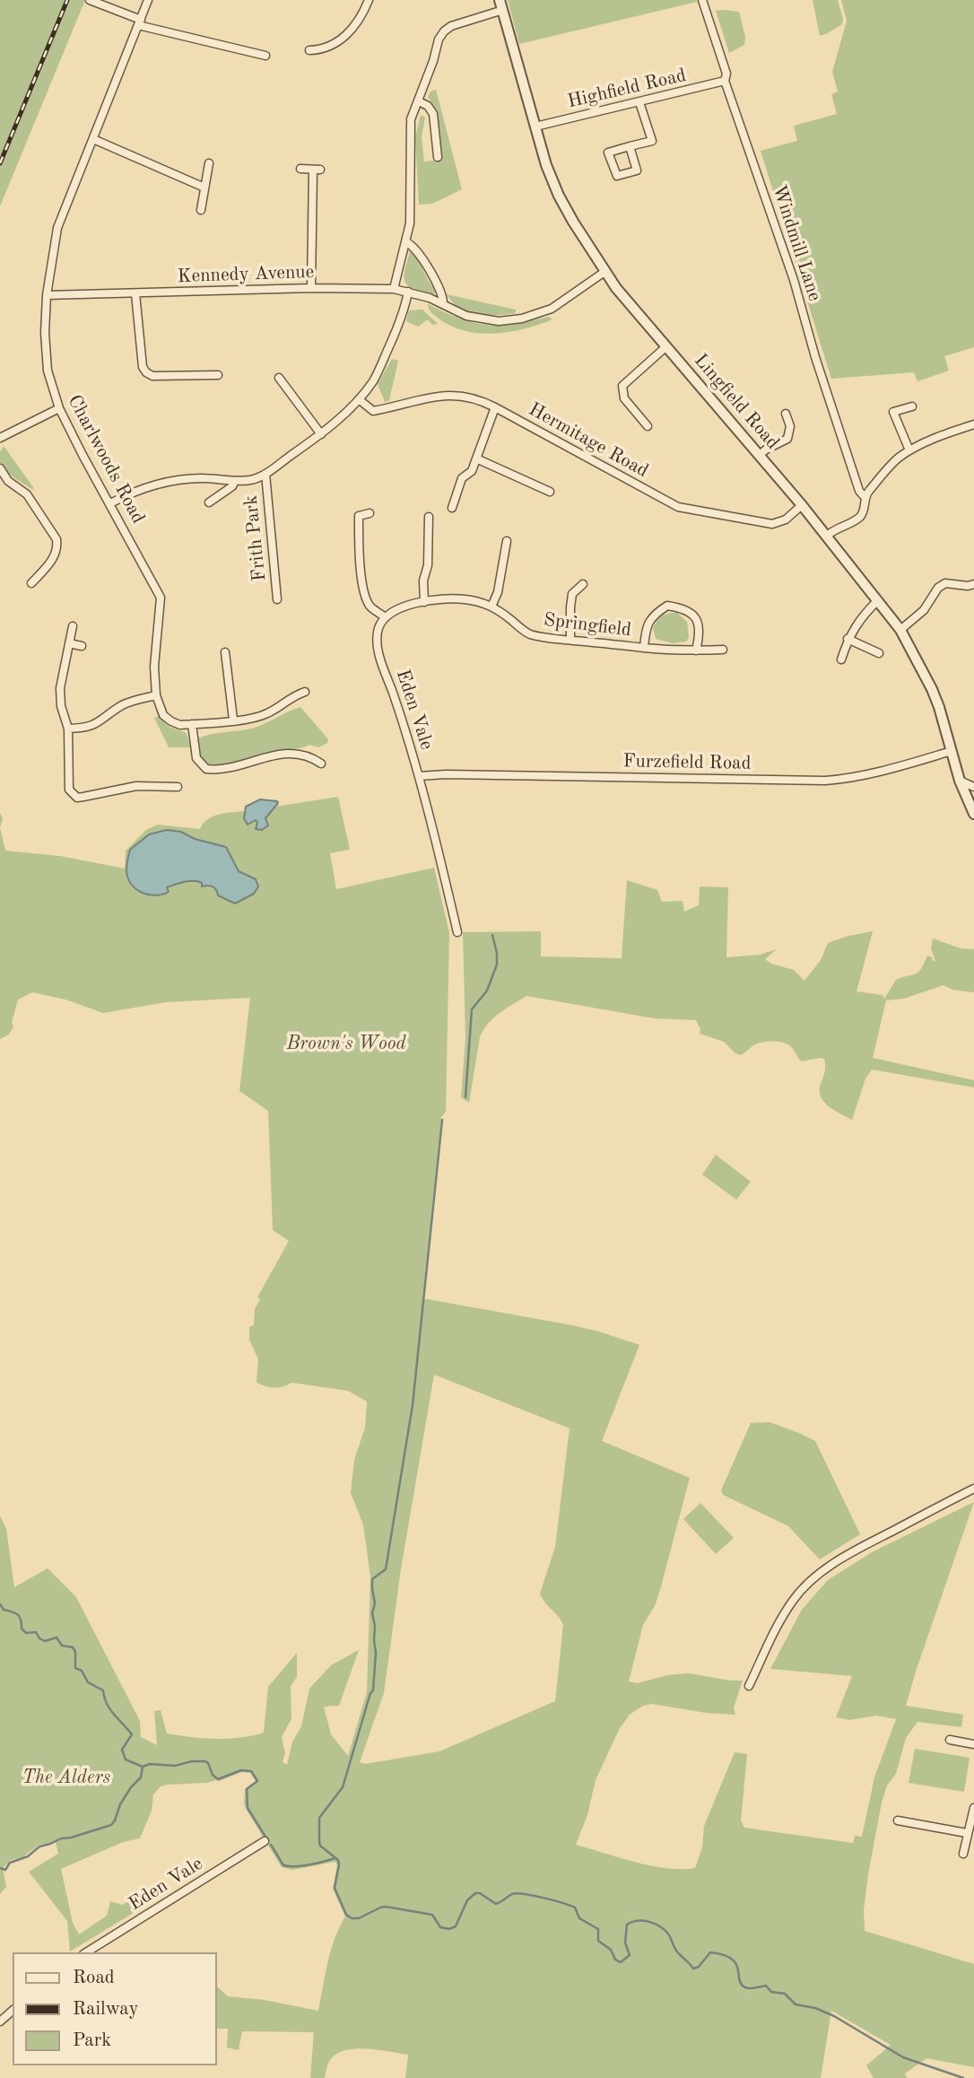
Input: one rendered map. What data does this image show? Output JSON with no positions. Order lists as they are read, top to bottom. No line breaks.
{"streets":{"street":["Highfield Road","Windmill Lane","Kennedy Avenue","Lingfield Road","Hermitage Road","Charlwoods Road","Frith Park","Springfield","Eden Vale","Furzefield Road"]},"crossings":[["Highfield Road","Windmill Lane"],["Highfield Road","Lingfield Road"],["Kennedy Avenue","Lingfield Road"],["Kennedy Avenue","Charlwoods Road"],["Lingfield Road","Hermitage Road"],["Lingfield Road","Furzefield Road"],["Springfield","Eden Vale"],["Eden Vale","Furzefield Road"]],"parks":["Brown's Wood","The Alders"],"legend":["Road","Railway","Park"]}
